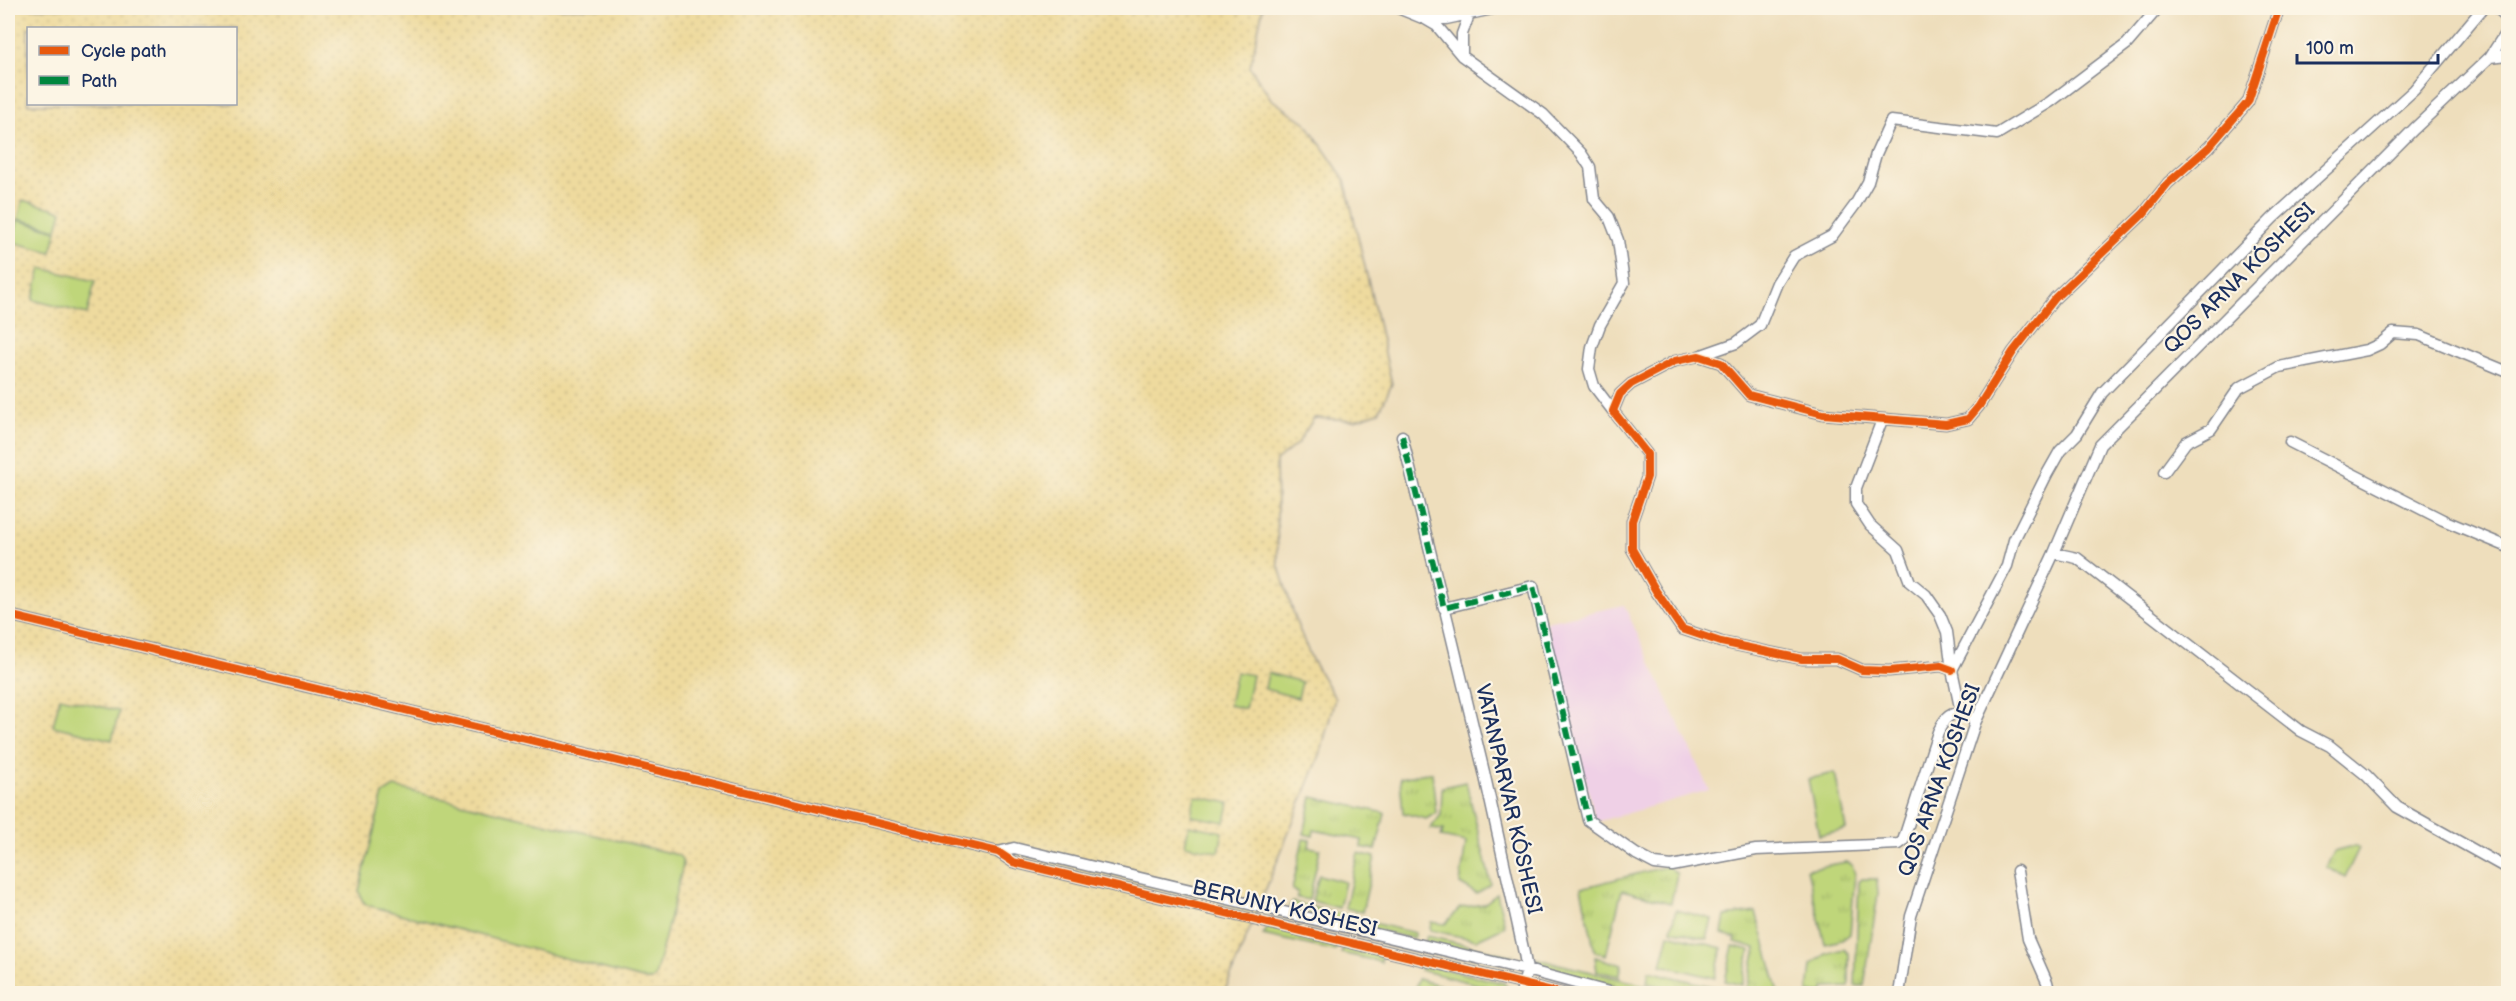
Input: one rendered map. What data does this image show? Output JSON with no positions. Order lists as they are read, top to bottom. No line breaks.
{"streets":{"street":["QOS ARNA KÓSHESI","VATANPARVAR KÓSHESI","BERUNIY KÓSHESI"]},"crossings":[["VATANPARVAR KÓSHESI","BERUNIY KÓSHESI"]],"legend":["Cycle path","Path"],"scale_bar":"100 m"}
